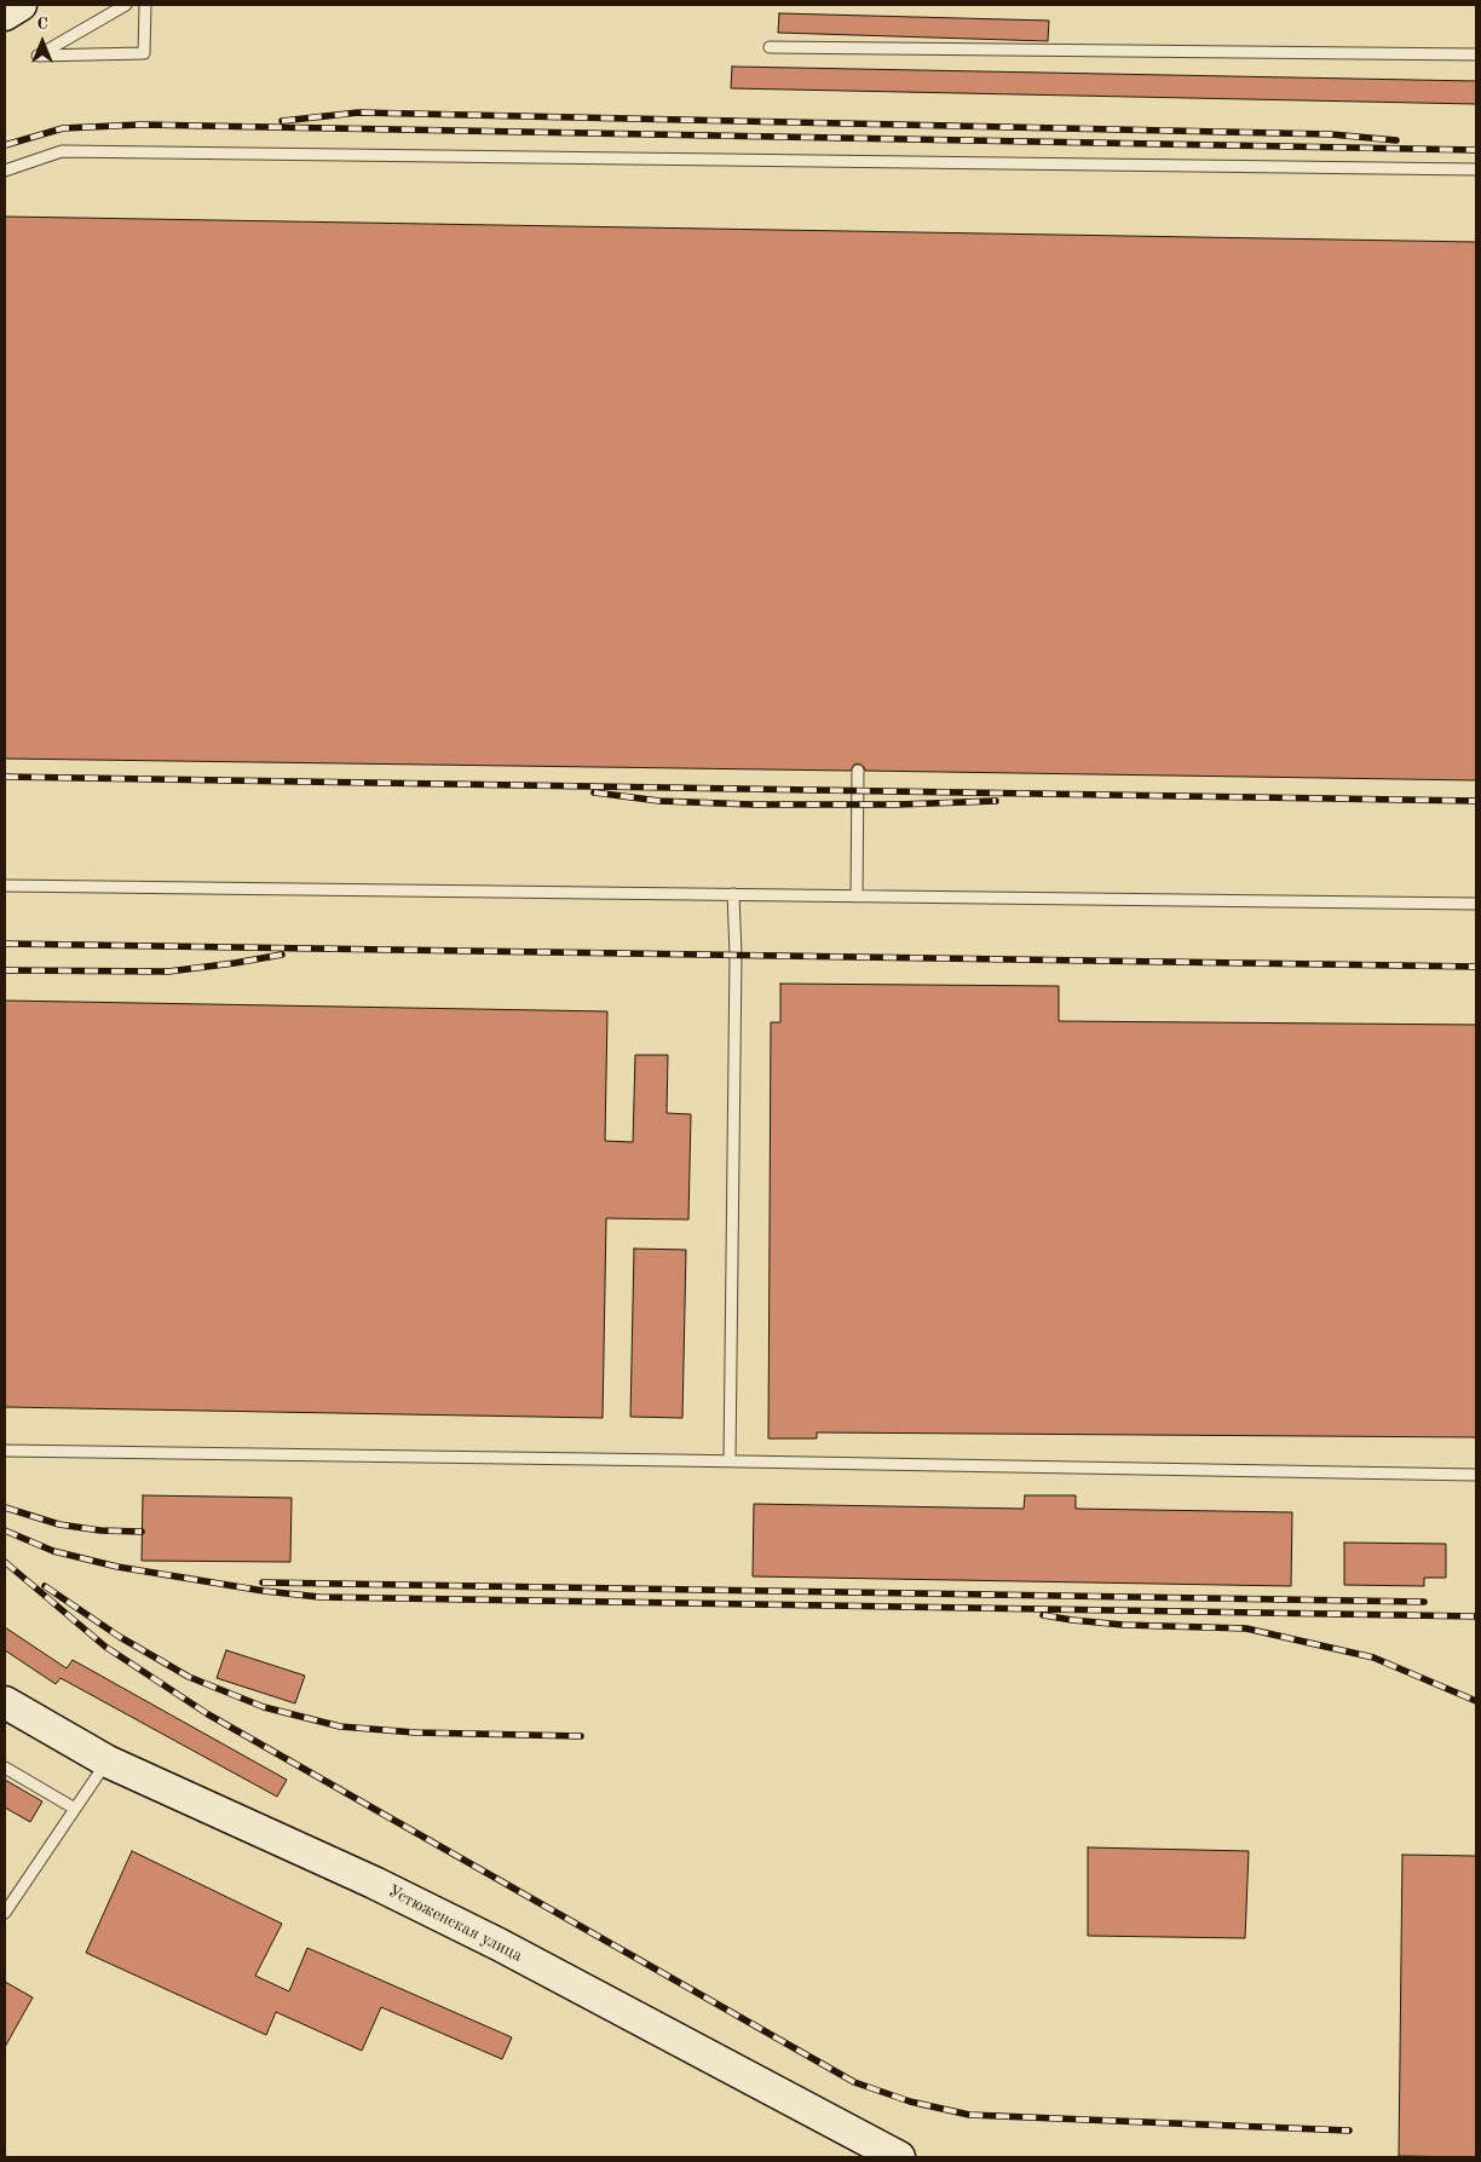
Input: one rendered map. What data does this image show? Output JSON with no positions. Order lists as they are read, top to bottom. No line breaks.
{"streets":{"main road":["Устюженская улица"]},"north":"top"}
